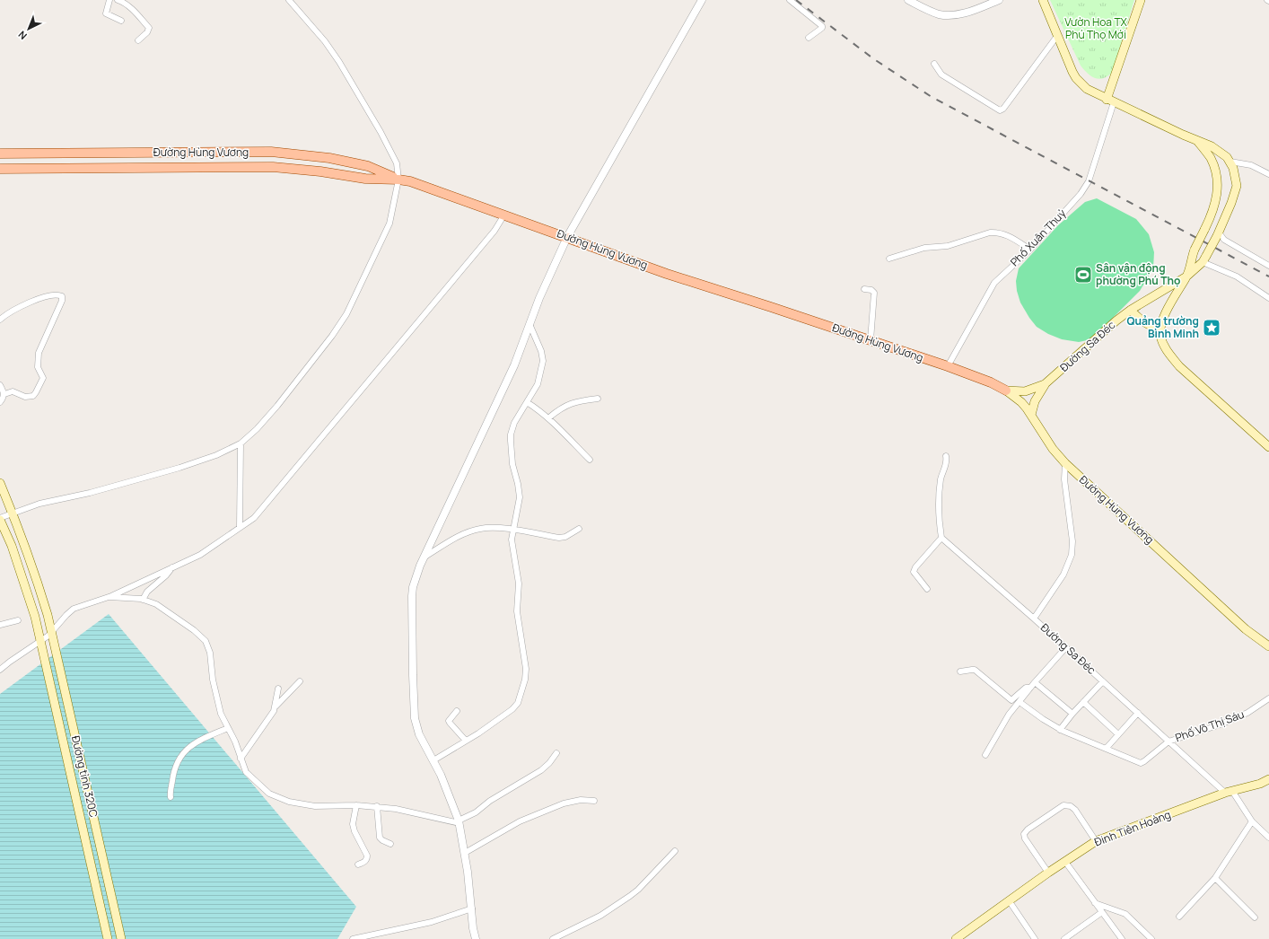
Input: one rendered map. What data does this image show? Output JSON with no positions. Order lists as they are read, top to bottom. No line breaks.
{"streets":{"main road":["Đường Hùng Vương","Đường Sa Đéc","Đường tỉnh 320C","Đinh Tiên Hoàng"],"street":["Phố Xuân Thuỷ","Phố Võ Thị Sáu"]},"crossings":[["Đường Hùng Vương","Phố Xuân Thuỷ"],["Đường Hùng Vương","Đường Sa Đéc"],["Đường Sa Đéc","Phố Võ Thị Sáu"],["Đường Sa Đéc","Đinh Tiên Hoàng"]],"parks":["Vườn Hoa TX Phú Thọ Mới"],"places":{"sports":["Sân vận động phường Phú Thọ"],"place":["Quảng trường Bình Minh"]},"north":"bottom left"}
